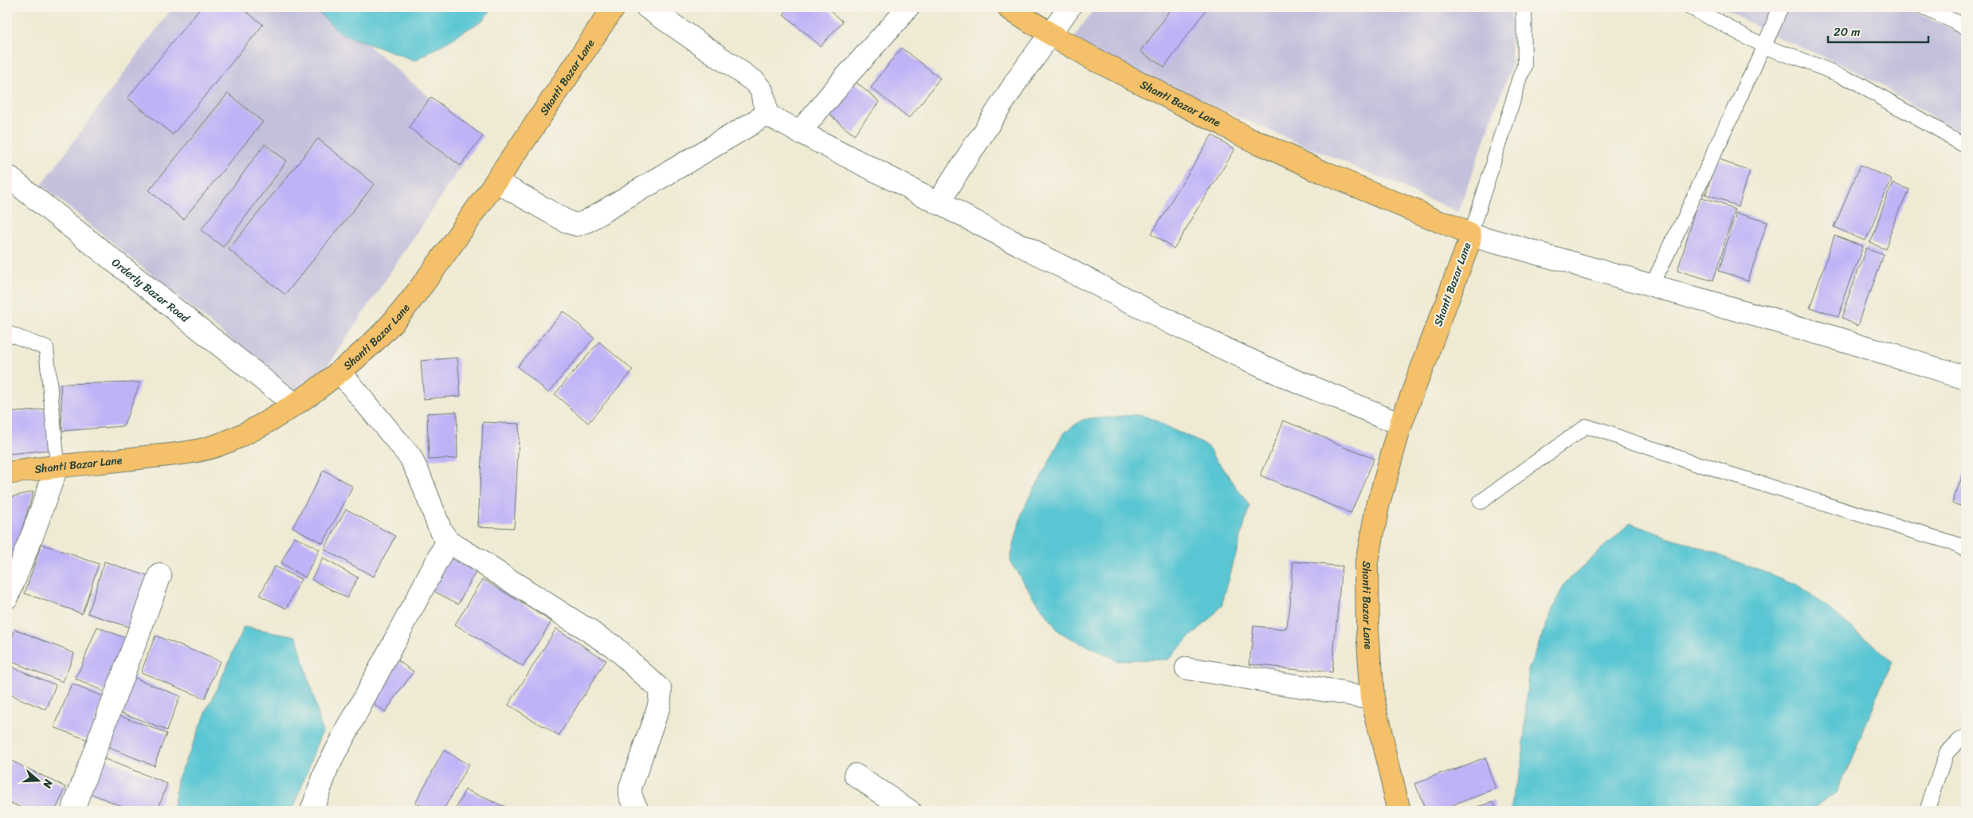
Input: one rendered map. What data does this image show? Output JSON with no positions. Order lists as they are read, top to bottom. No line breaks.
{"streets":{"main road":["Shanti Bazar Lane"],"street":["Orderly Bazar Road"]},"crossings":[["Shanti Bazar Lane","Orderly Bazar Road"]],"scale_bar":"20 m","north":"right"}
